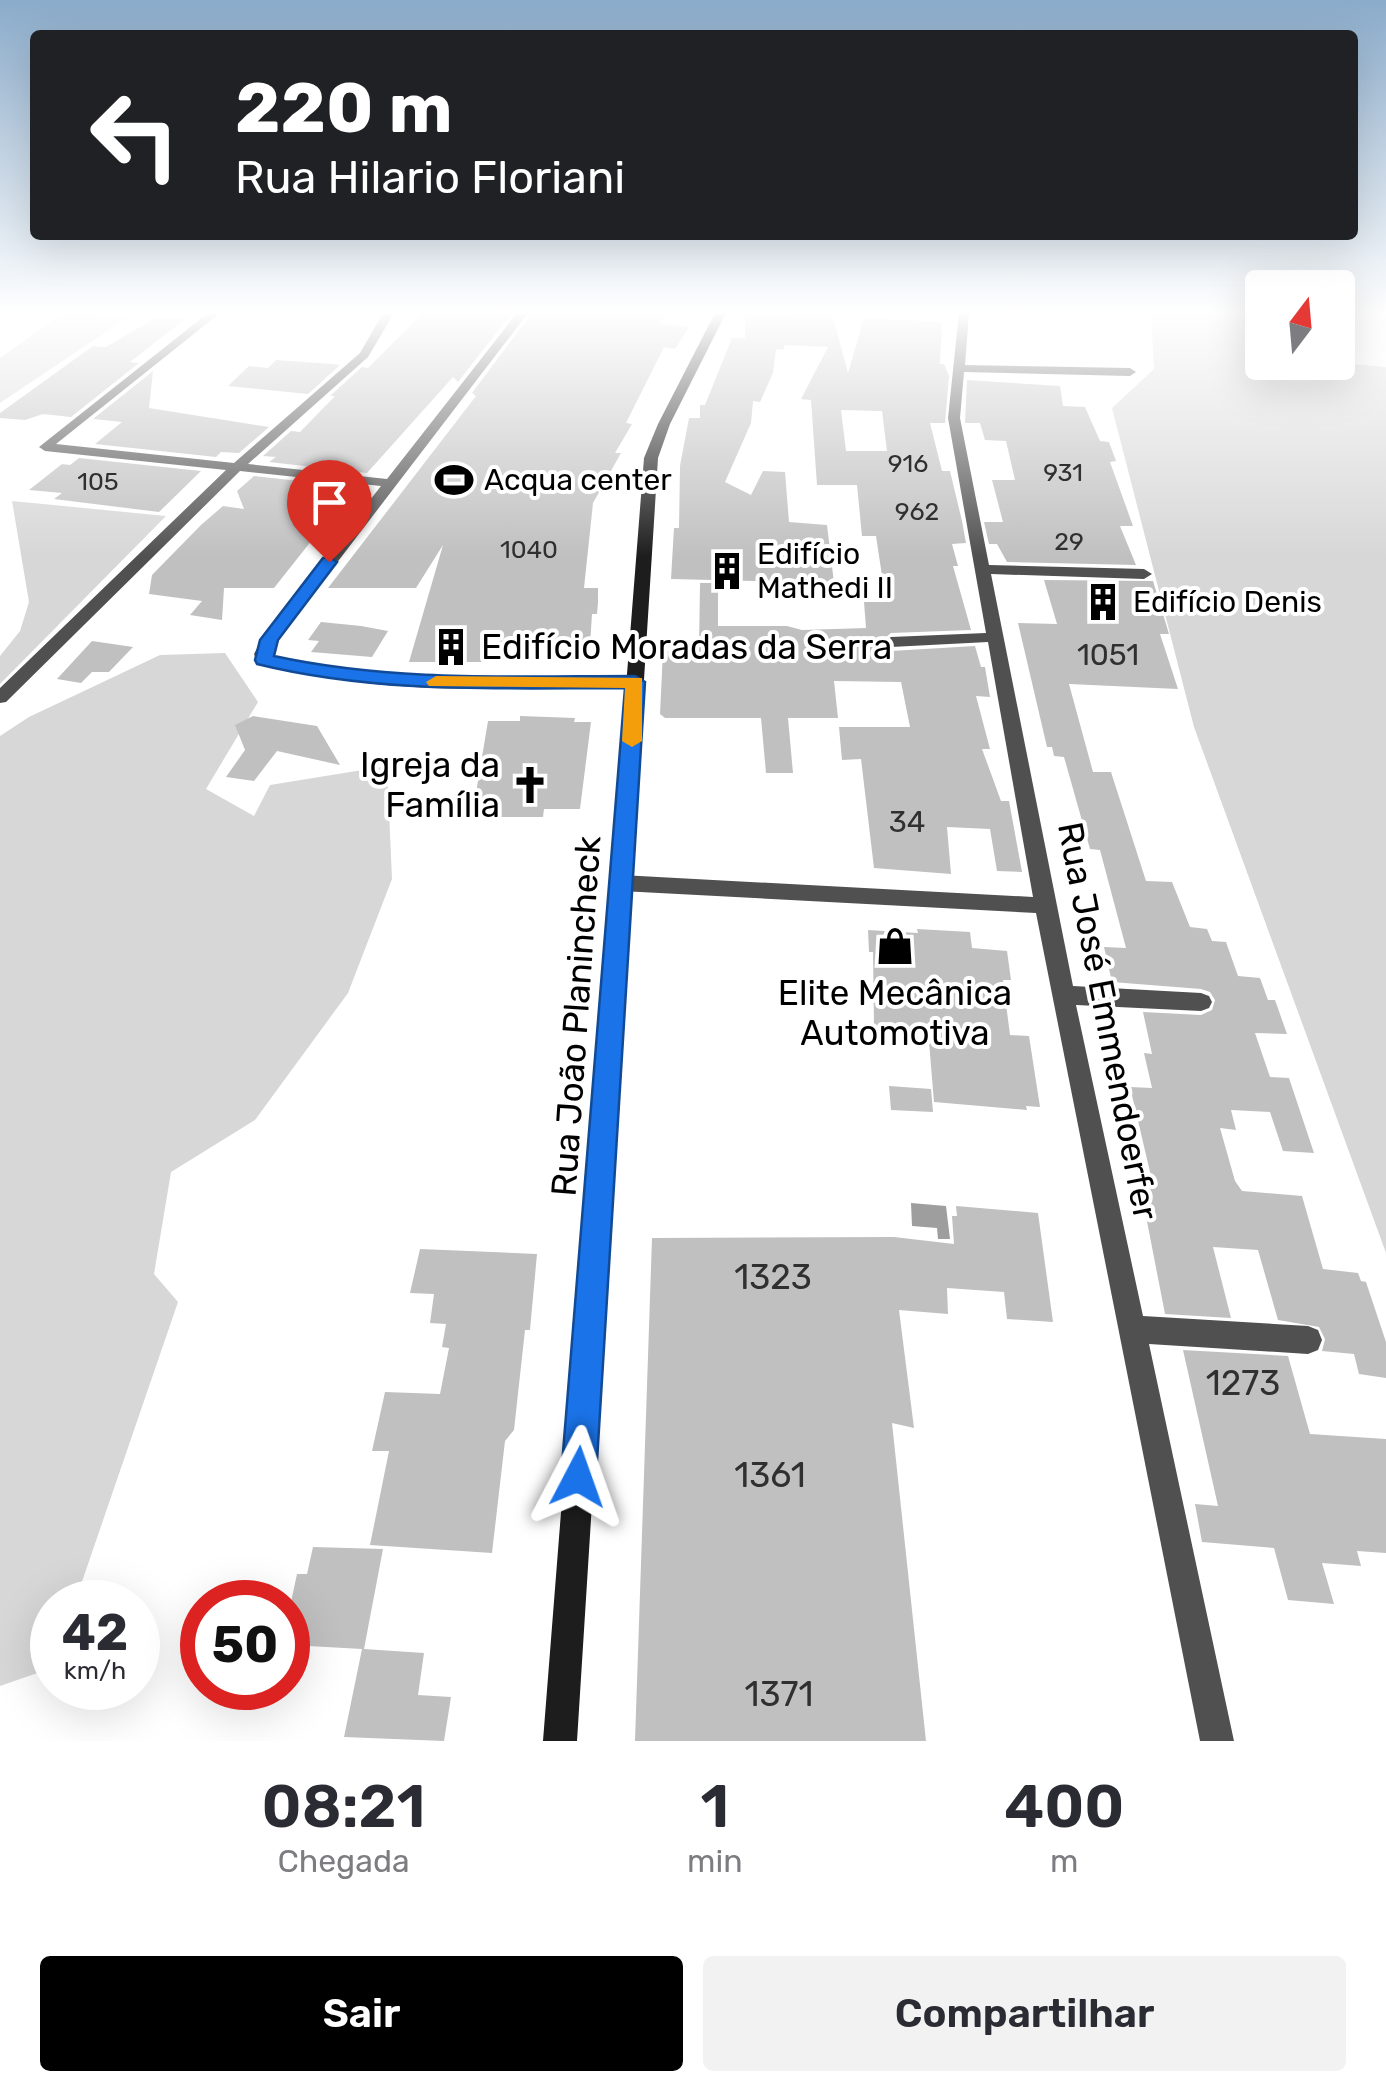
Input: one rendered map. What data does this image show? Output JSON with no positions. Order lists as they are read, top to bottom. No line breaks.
{"streets":{"main road":["Rua João Planincheck"],"street":["Rua José Emmendoerfer"]},"places":{"sports":["Acqua center"],"building":["Edifício Mathedi II","Edifício Denis","Edifício Moradas da Serra"],"church":["Igreja da Família"],"shop":["Elite Mecânica Automotiva"]},"house_numbers":["916","931","105","962","29","1040","1051","34","1323","1273","1361","1371"],"north":"top","page":{"turn":["220 m","Rua Hilario Floriani"],"speed":"42 km/h","limit":"50","eta":["08:21","Chegada","1","min","400","m"],"buttons":["Sair","Compartilhar"]}}
